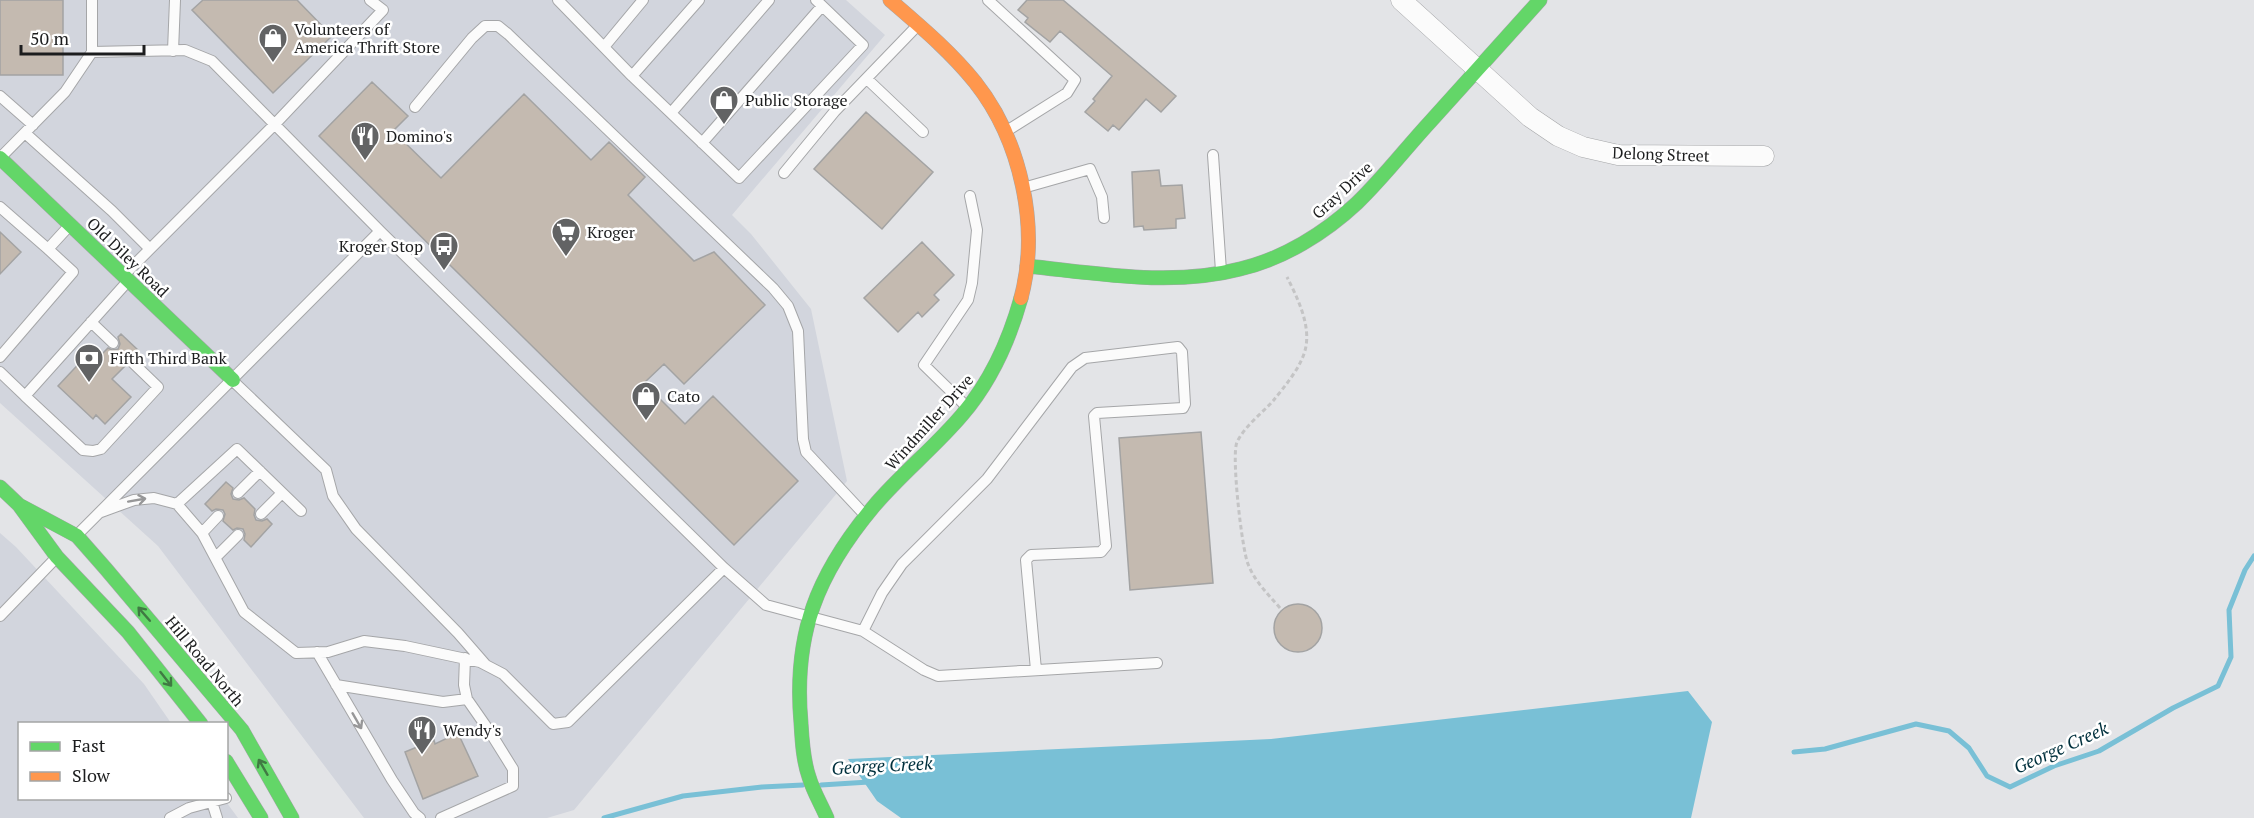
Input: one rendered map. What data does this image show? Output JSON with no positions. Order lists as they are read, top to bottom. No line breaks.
{"streets":{"main road":["Gray Drive","Old Diley Road","Windmiller Drive","Hill Road North"],"street":["Delong Street"]},"crossings":[["Delong Street","Gray Drive"],["Gray Drive","Windmiller Drive"]],"water":["George Creek"],"places":{"shop":["Volunteers of America Thrift Store","Public Storage","Cato"],"restaurant":["Domino's","Wendy's"],"supermarket":["Kroger"],"bus stop":["Kroger Stop"],"bank":["Fifth Third Bank"]},"legend":["Fast","Slow"],"scale_bar":"50 m"}
